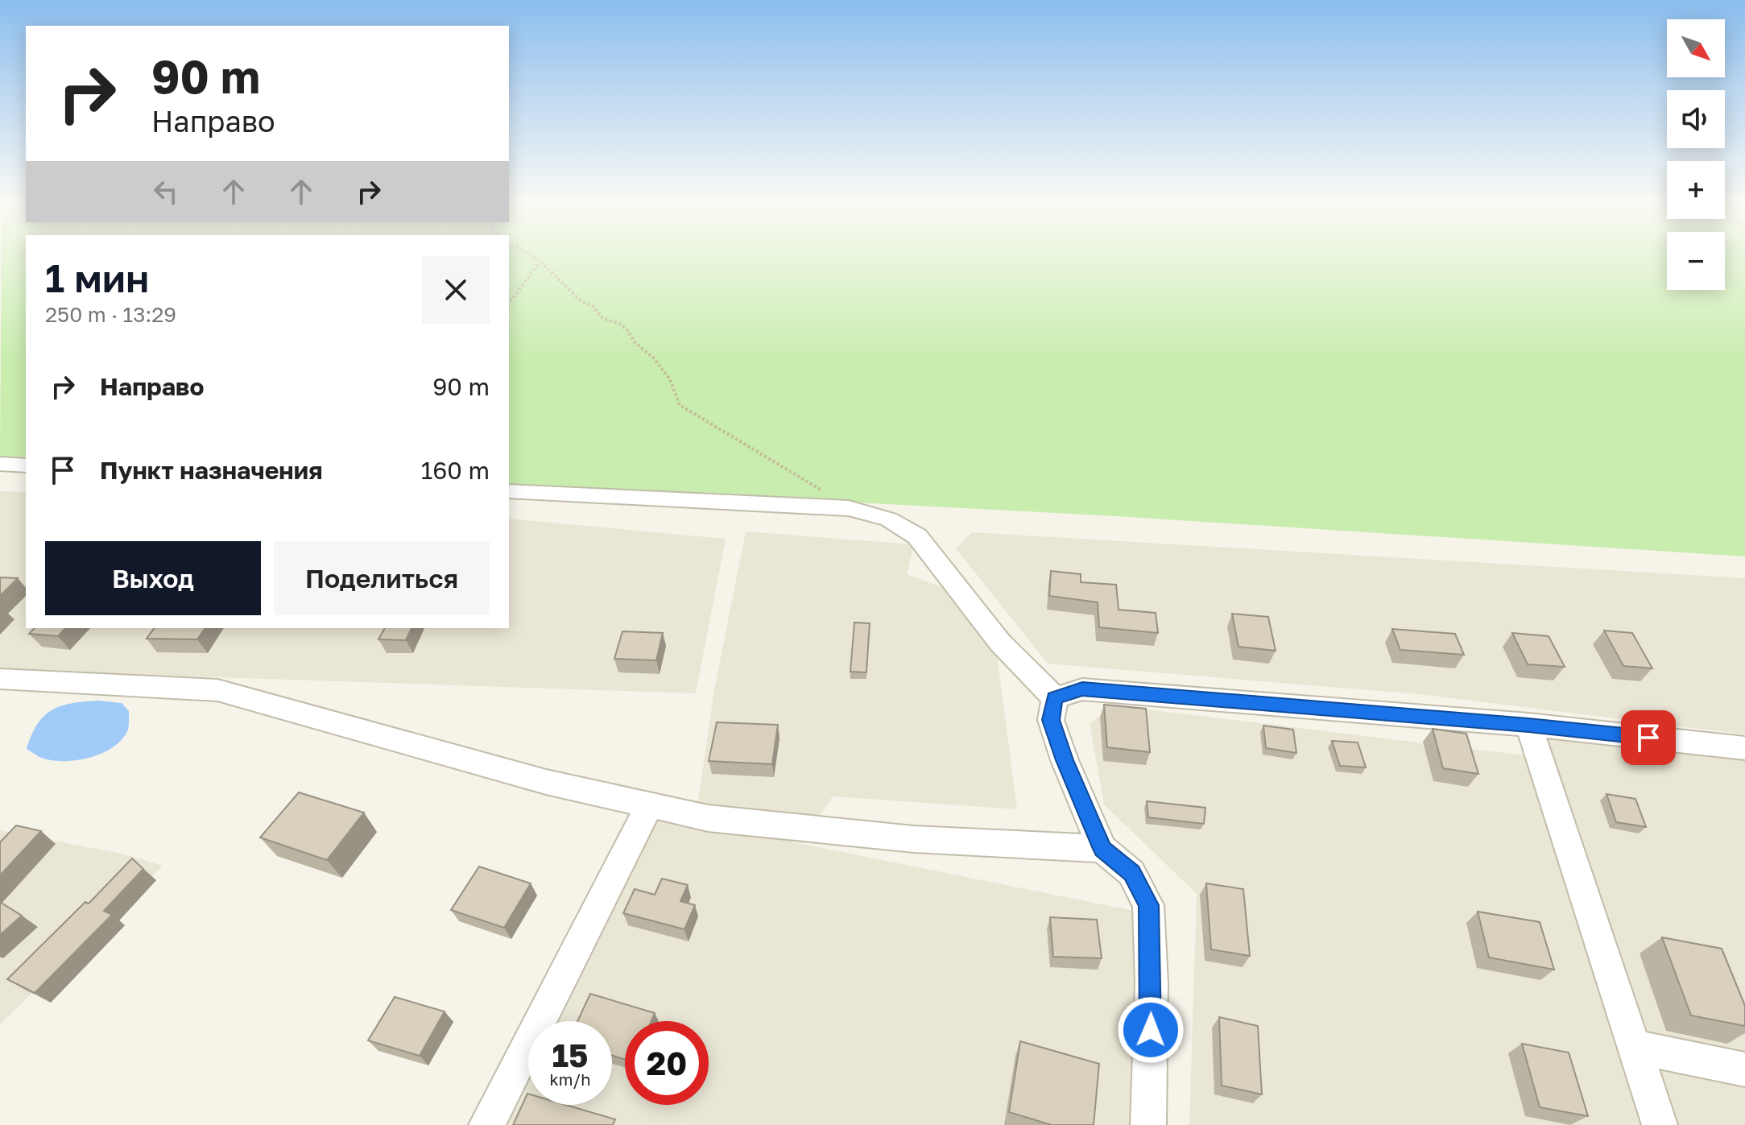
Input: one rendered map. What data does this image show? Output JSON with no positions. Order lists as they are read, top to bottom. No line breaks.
{"north":"bottom right","page":{"map_buttons":["+","−"],"turn":["90 m","Направо"],"heading":["1 мин","250 m · 13:29"],"list":[{"name":"Направо","value":"90 m"},{"name":"Пункт назначения","value":"160 m"}],"buttons":["Выход","Поделиться"],"speed":"15 km/h","limit":"20"}}
